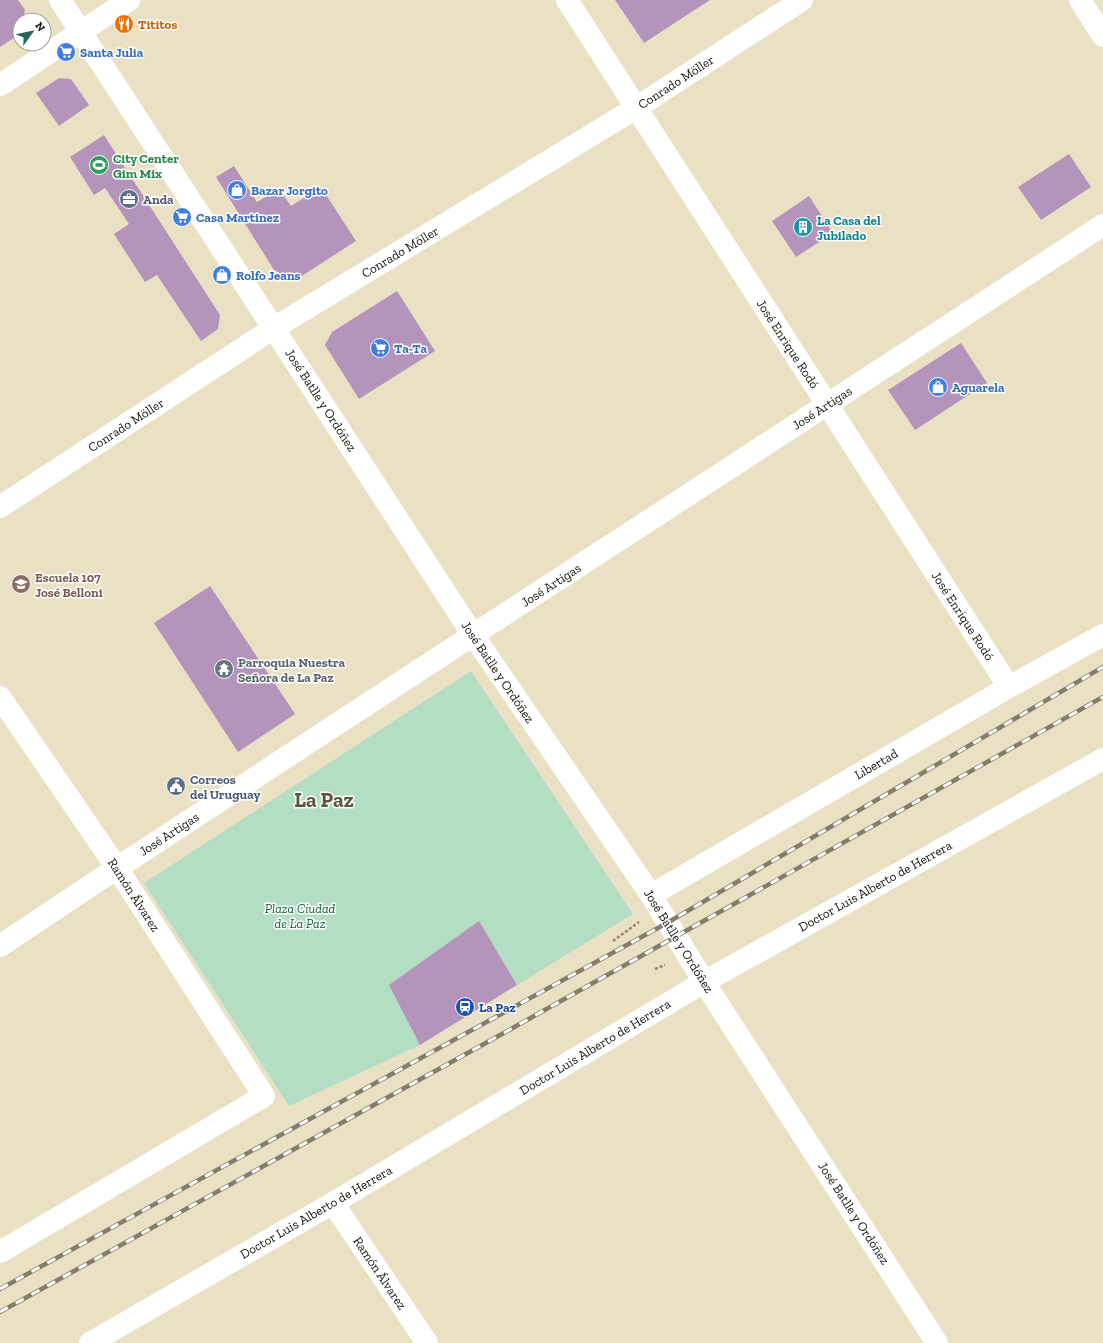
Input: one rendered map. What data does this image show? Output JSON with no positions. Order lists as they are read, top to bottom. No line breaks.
{"streets":{"street":["Conrado Möller","José Enrique Rodó","José Batlle y Ordóñez","José Artigas","Libertad","Doctor Luis Alberto de Herrera","Ramón Álvarez"]},"crossings":[["Conrado Möller","José Enrique Rodó"],["Conrado Möller","José Batlle y Ordóñez"],["José Enrique Rodó","José Artigas"],["José Enrique Rodó","Libertad"],["José Batlle y Ordóñez","José Artigas"],["José Batlle y Ordóñez","Libertad"],["José Batlle y Ordóñez","Doctor Luis Alberto de Herrera"],["José Artigas","Ramón Álvarez"],["Doctor Luis Alberto de Herrera","Ramón Álvarez"]],"districts":["La Paz"],"parks":["Plaza Ciudad de La Paz"],"places":{"restaurant":["Tititos"],"supermarket":["Santa Julia","Casa Martinez","Ta-Ta"],"sports":["City Center Gim Mix"],"shop":["Bazar Jorgito","Rolfo Jeans","Aguarela"],"office":["Anda"],"building":["La Casa del Jubilado"],"school or university":["Escuela 107 José Belloni"],"temple":["Parroquia Nuestra Señora de La Paz"],"public building":["Correos del Uruguay"],"station":["La Paz"]},"north":"top right"}
